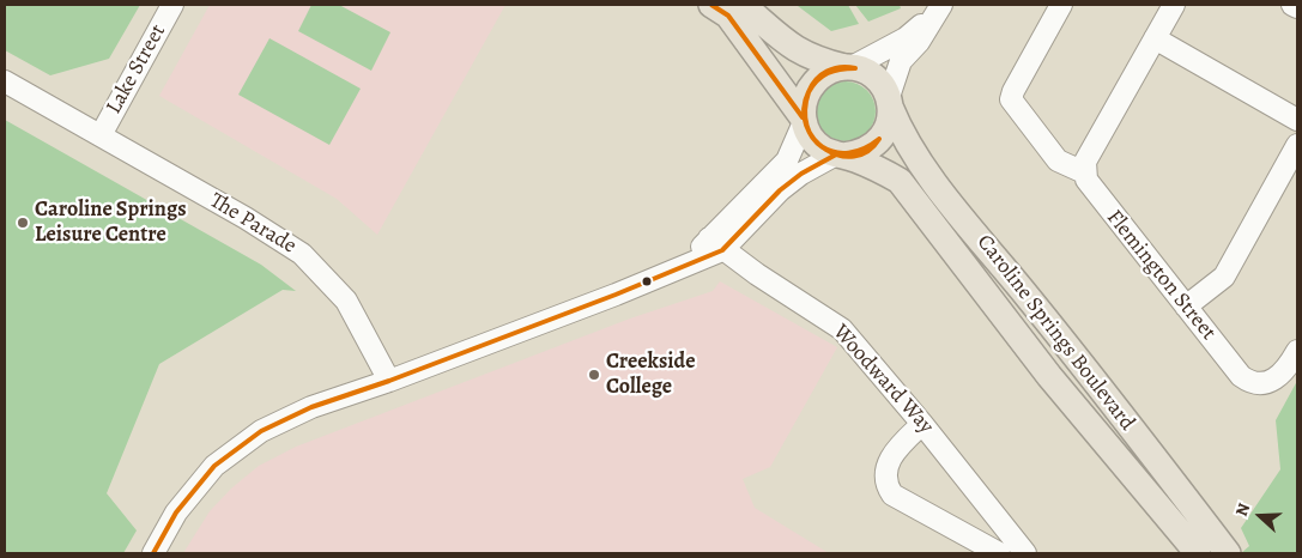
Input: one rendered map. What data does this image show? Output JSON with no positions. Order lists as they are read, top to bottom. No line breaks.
{"streets":{"main road":["Caroline Springs Boulevard"],"street":["Lake Street","The Parade","Flemington Street","Woodward Way"]},"crossings":[["Lake Street","The Parade"]],"places":["Caroline Springs Leisure Centre","Creekside College"],"north":"left"}
